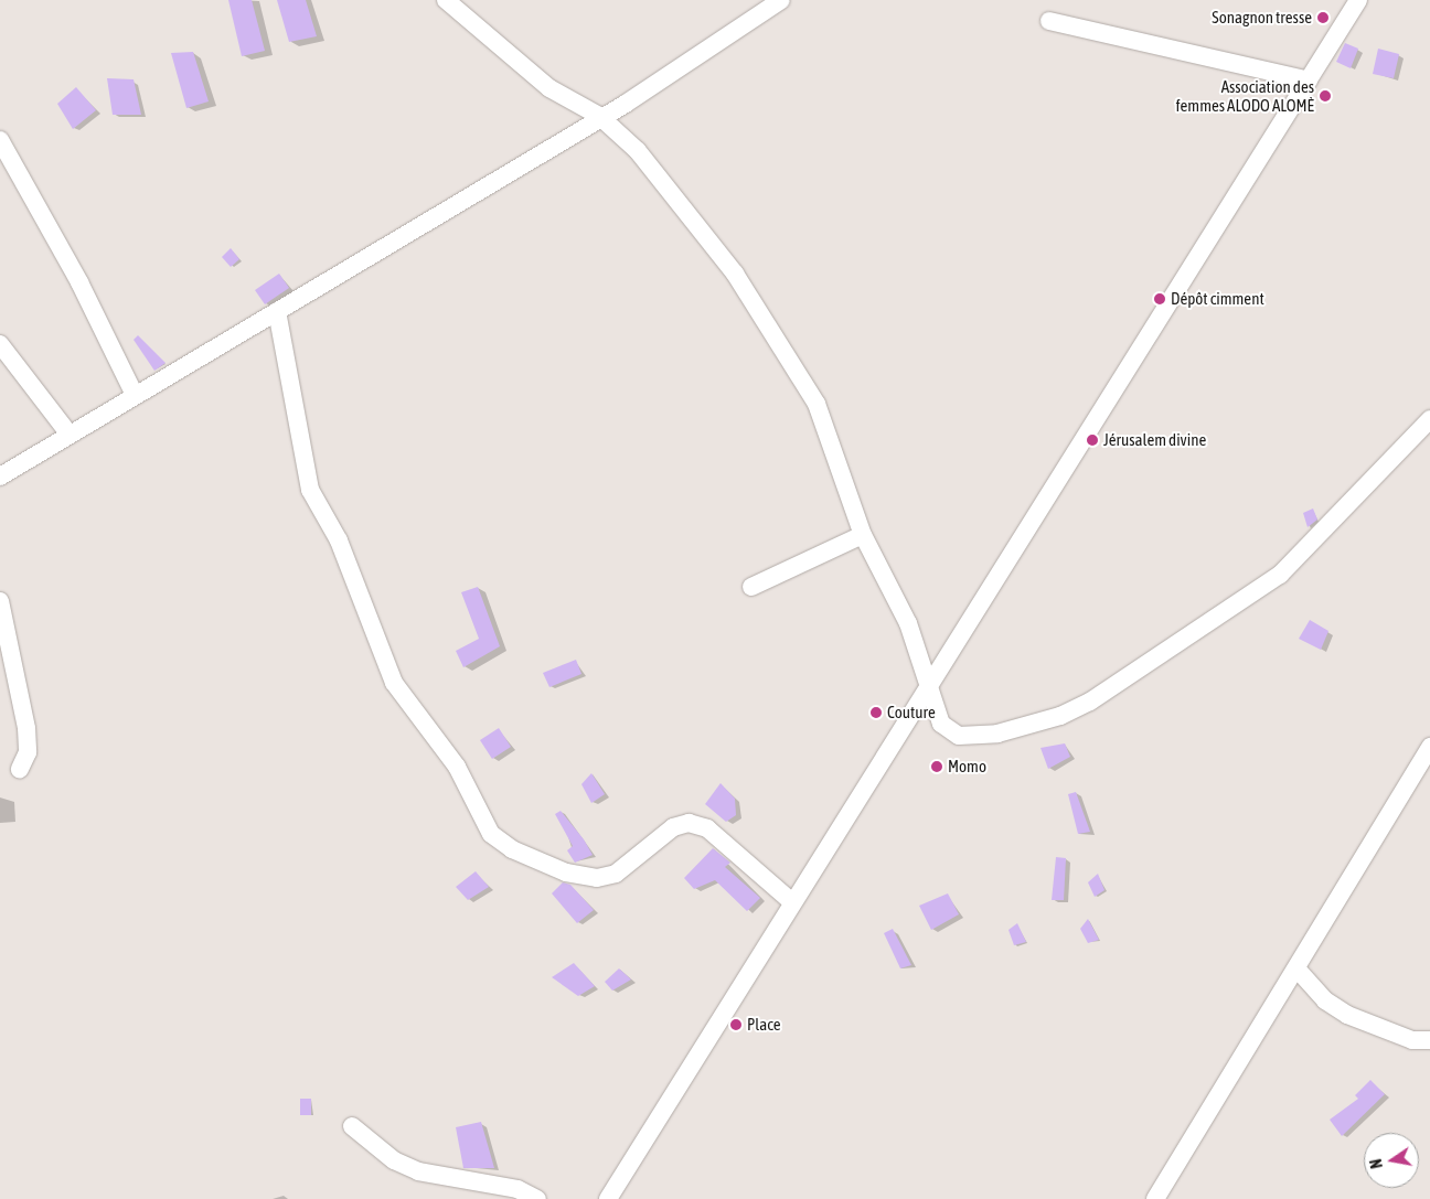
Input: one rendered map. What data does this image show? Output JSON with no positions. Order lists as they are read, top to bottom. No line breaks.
{"places":["Sonagnon tresse","Association des femmes ALODO ALOMÈ","Dépôt cimment","Jérusalem divine","Couture","Momo","Place"],"north":"left"}
